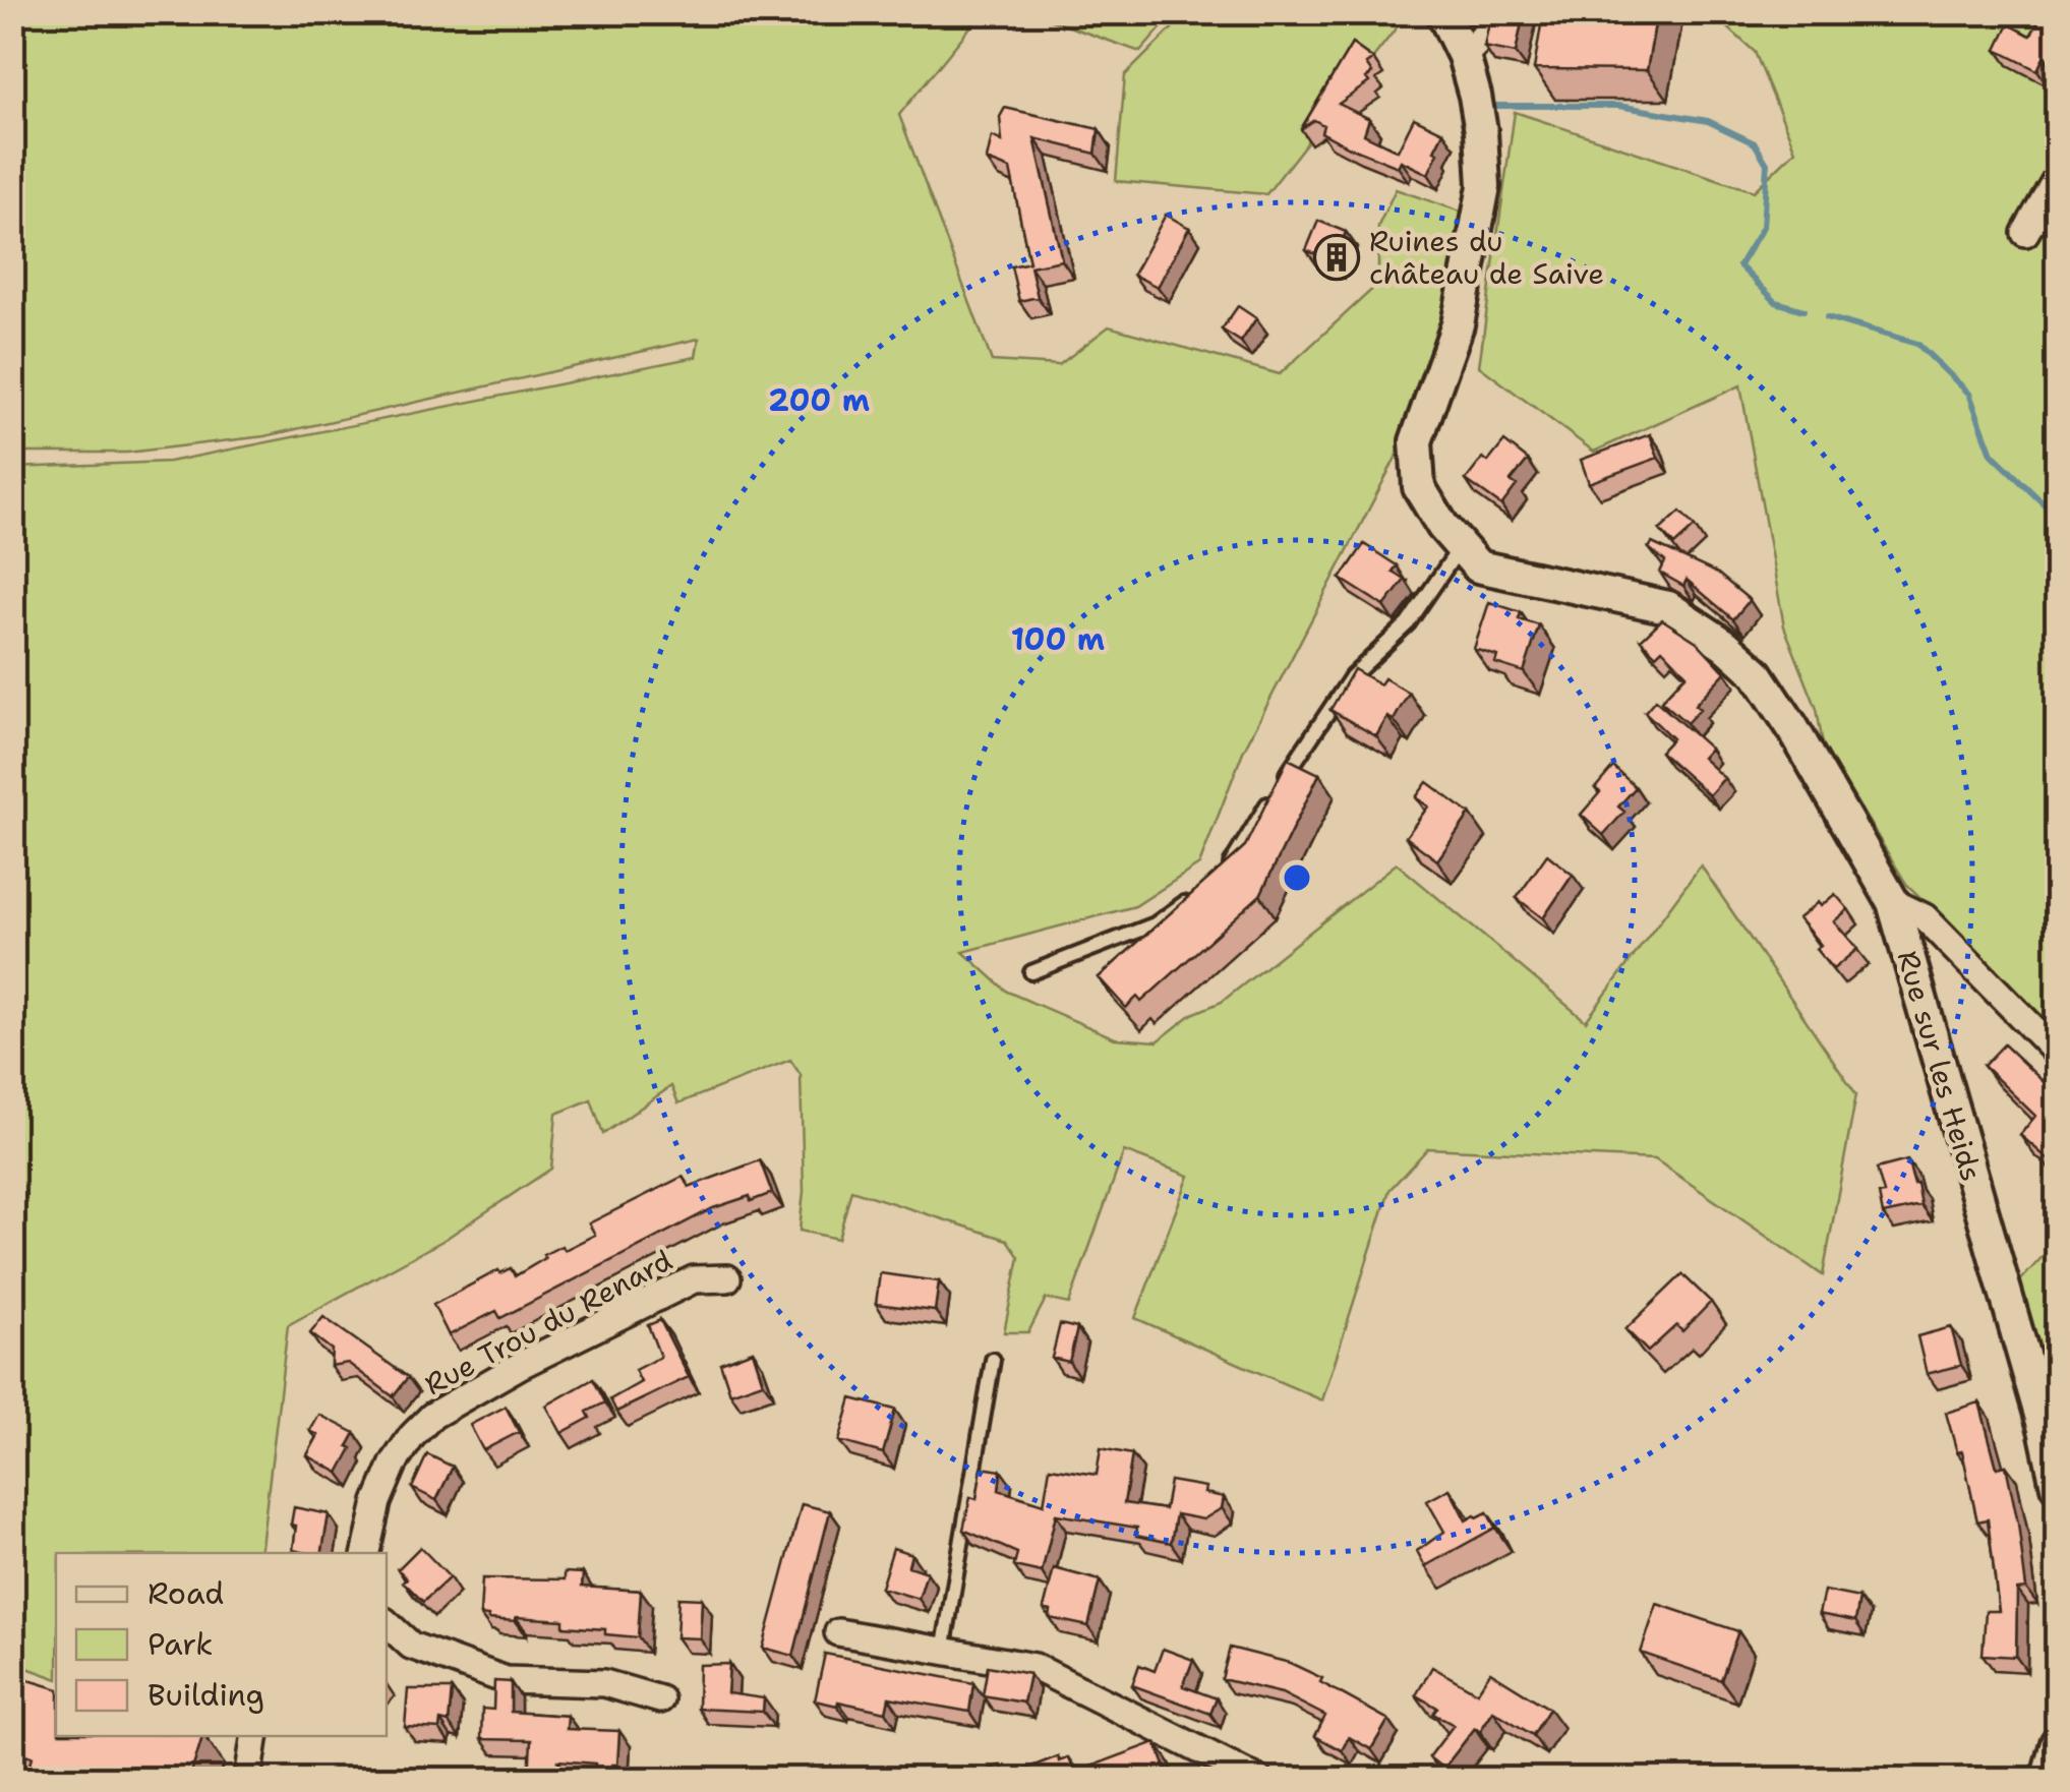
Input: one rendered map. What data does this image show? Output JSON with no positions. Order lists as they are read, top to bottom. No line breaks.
{"streets":{"street":["Rue sur les Heids","Rue Trou du Renard"]},"places":{"building":["Ruines du château de Saive"]},"legend":["Road","Park","Building"],"rings":["200 m","100 m"]}
